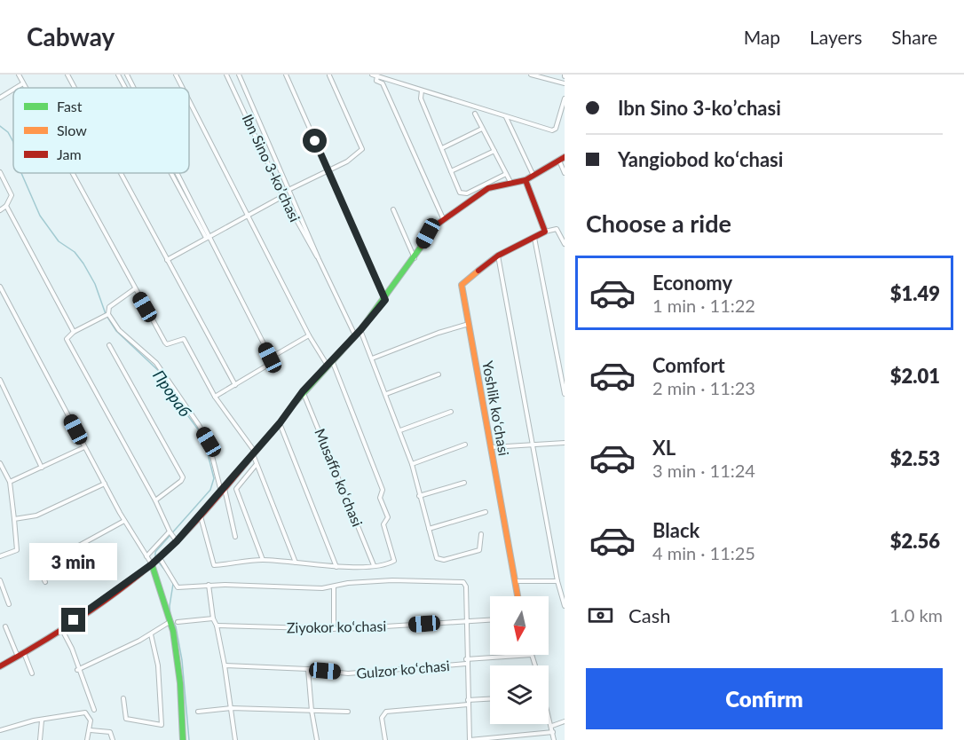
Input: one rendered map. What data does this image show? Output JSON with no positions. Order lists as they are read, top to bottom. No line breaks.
{"streets":{"street":["Ibn Sino 3-koʼchasi","Yoshlik koʻchasi","Musaffo koʻchasi","Ziyokor koʻchasi","Gulzor koʻchasi"]},"water":["Прораб"],"legend":["Fast","Slow","Jam"],"north":"bottom","page":{"header":"Cabway","nav":["Map","Layers","Share"],"banner":["Ibn Sino 3-koʼchasi","Yangiobod koʻchasi"],"heading":"Choose a ride","list":[{"name":"Economy","note":"1 min · 11:22","value":"$1.49"},{"name":"Comfort","note":"2 min · 11:23","value":"$2.01"},{"name":"XL","note":"3 min · 11:24","value":"$2.53"},{"name":"Black","note":"4 min · 11:25","value":"$2.56"}],"bubble":"3 min","pay":["Cash","1.0 km"],"buttons":"Confirm"}}
